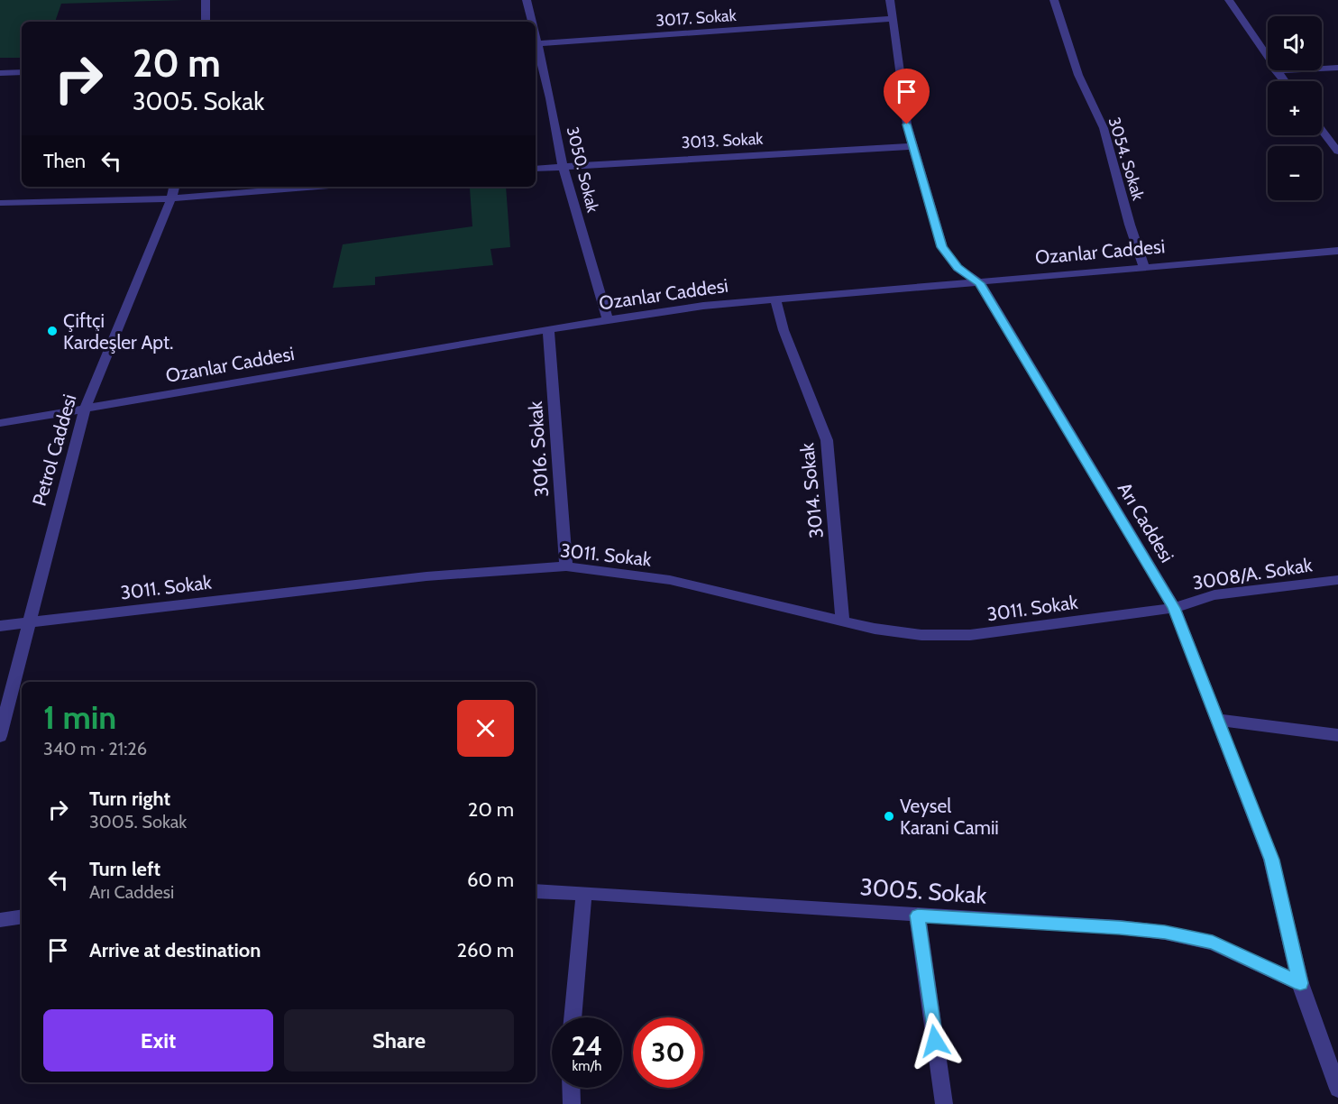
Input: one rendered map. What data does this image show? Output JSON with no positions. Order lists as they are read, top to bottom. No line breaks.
{"streets":{"street":["3017. Sokak","3013. Sokak","3054. Sokak","3050. Sokak","Ozanlar Caddesi","3016. Sokak","Petrol Caddesi","3014. Sokak","Arı Caddesi","3011. Sokak","3008/A. Sokak","3005. Sokak"]},"crossings":[["3017. Sokak","3050. Sokak"],["3017. Sokak","Arı Caddesi"],["3013. Sokak","3050. Sokak"],["3013. Sokak","Arı Caddesi"],["3054. Sokak","Ozanlar Caddesi"],["3050. Sokak","Ozanlar Caddesi"],["Ozanlar Caddesi","3016. Sokak"],["Ozanlar Caddesi","Petrol Caddesi"],["Ozanlar Caddesi","3014. Sokak"],["Ozanlar Caddesi","Arı Caddesi"],["3016. Sokak","3011. Sokak"],["Petrol Caddesi","3011. Sokak"],["3014. Sokak","3011. Sokak"],["Arı Caddesi","3011. Sokak"],["Arı Caddesi","3008/A. Sokak"],["Arı Caddesi","3005. Sokak"],["3011. Sokak","3008/A. Sokak"]],"places":["Çiftçi Kardeşler Apt.","Veysel Karani Camii"],"page":{"map_buttons":["+","−"],"turn":["20 m","3005. Sokak"],"then":"Then","heading":["1 min","340 m · 21:26"],"list":[{"name":"Turn right","note":"3005. Sokak","value":"20 m"},{"name":"Turn left","note":"Arı Caddesi","value":"60 m"},{"name":"Arrive at destination","value":"260 m"}],"buttons":["Exit","Share"],"speed":"24 km/h","limit":"30"}}
